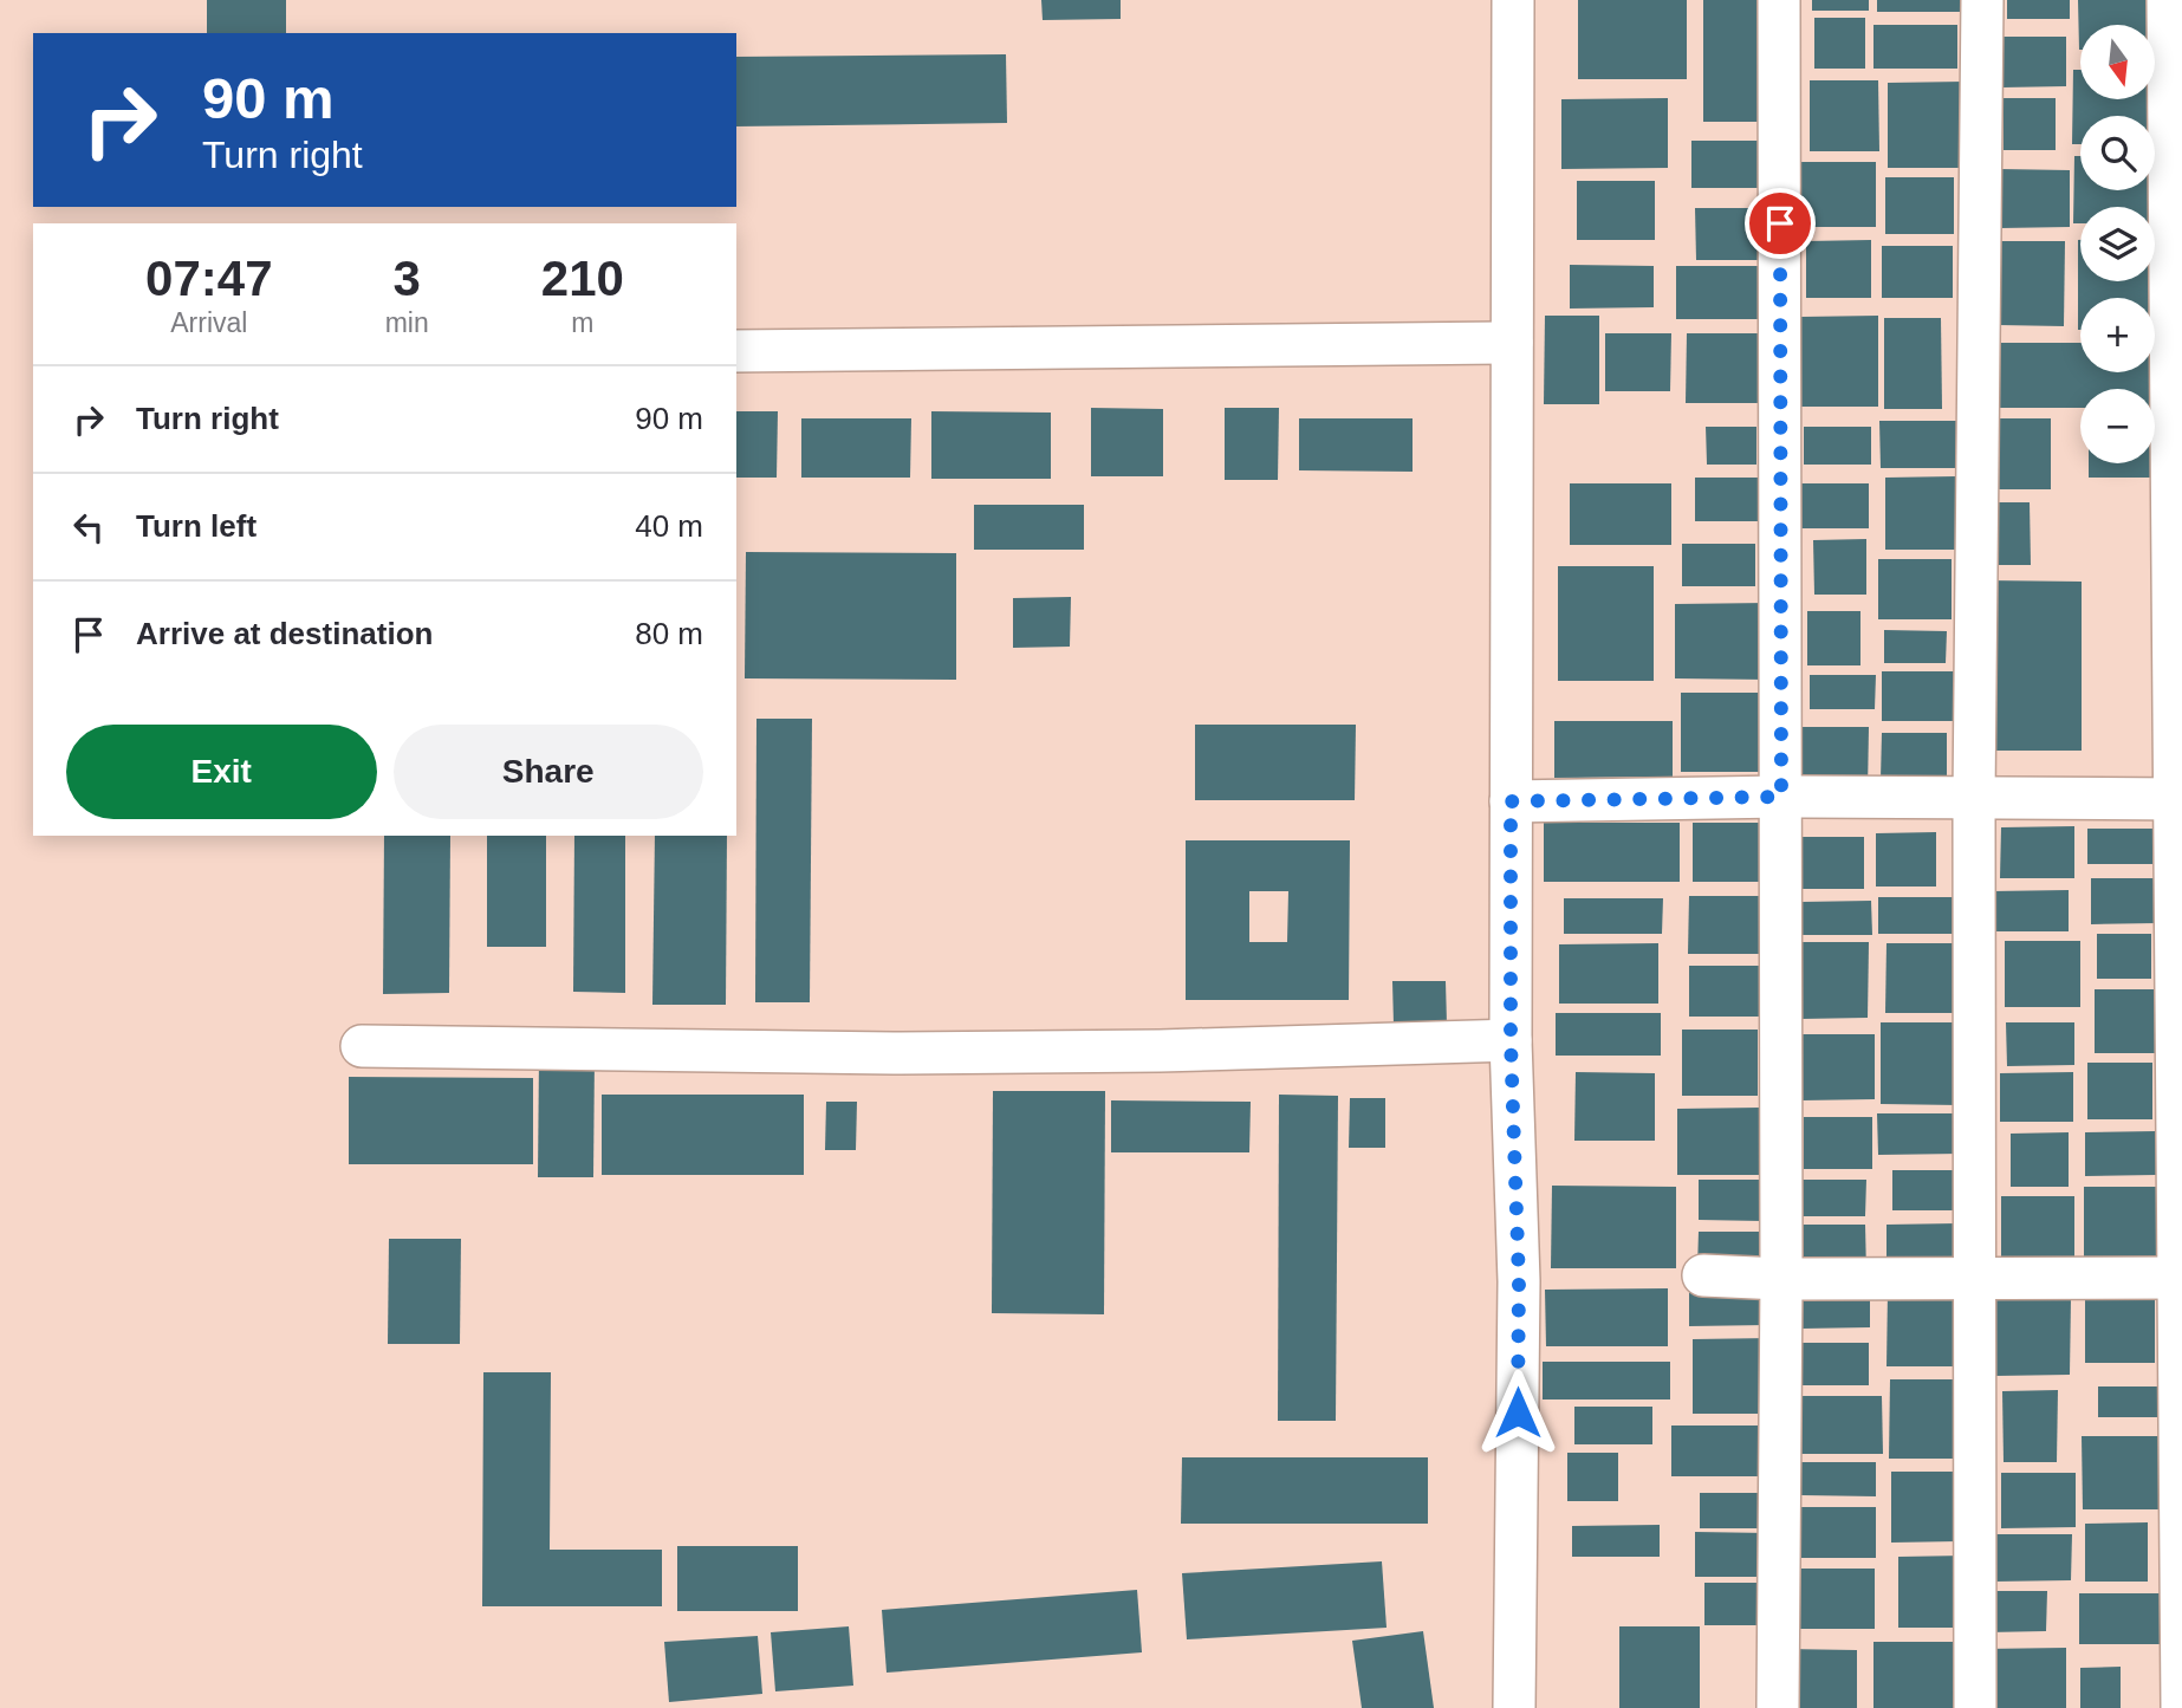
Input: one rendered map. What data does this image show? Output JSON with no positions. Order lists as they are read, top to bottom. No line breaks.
{"north":"bottom","page":{"map_buttons":["+","−"],"turn":["90 m","Turn right"],"eta":["07:47","Arrival","3","min","210","m"],"list":[{"name":"Turn right","value":"90 m"},{"name":"Turn left","value":"40 m"},{"name":"Arrive at destination","value":"80 m"}],"buttons":["Exit","Share"]}}
